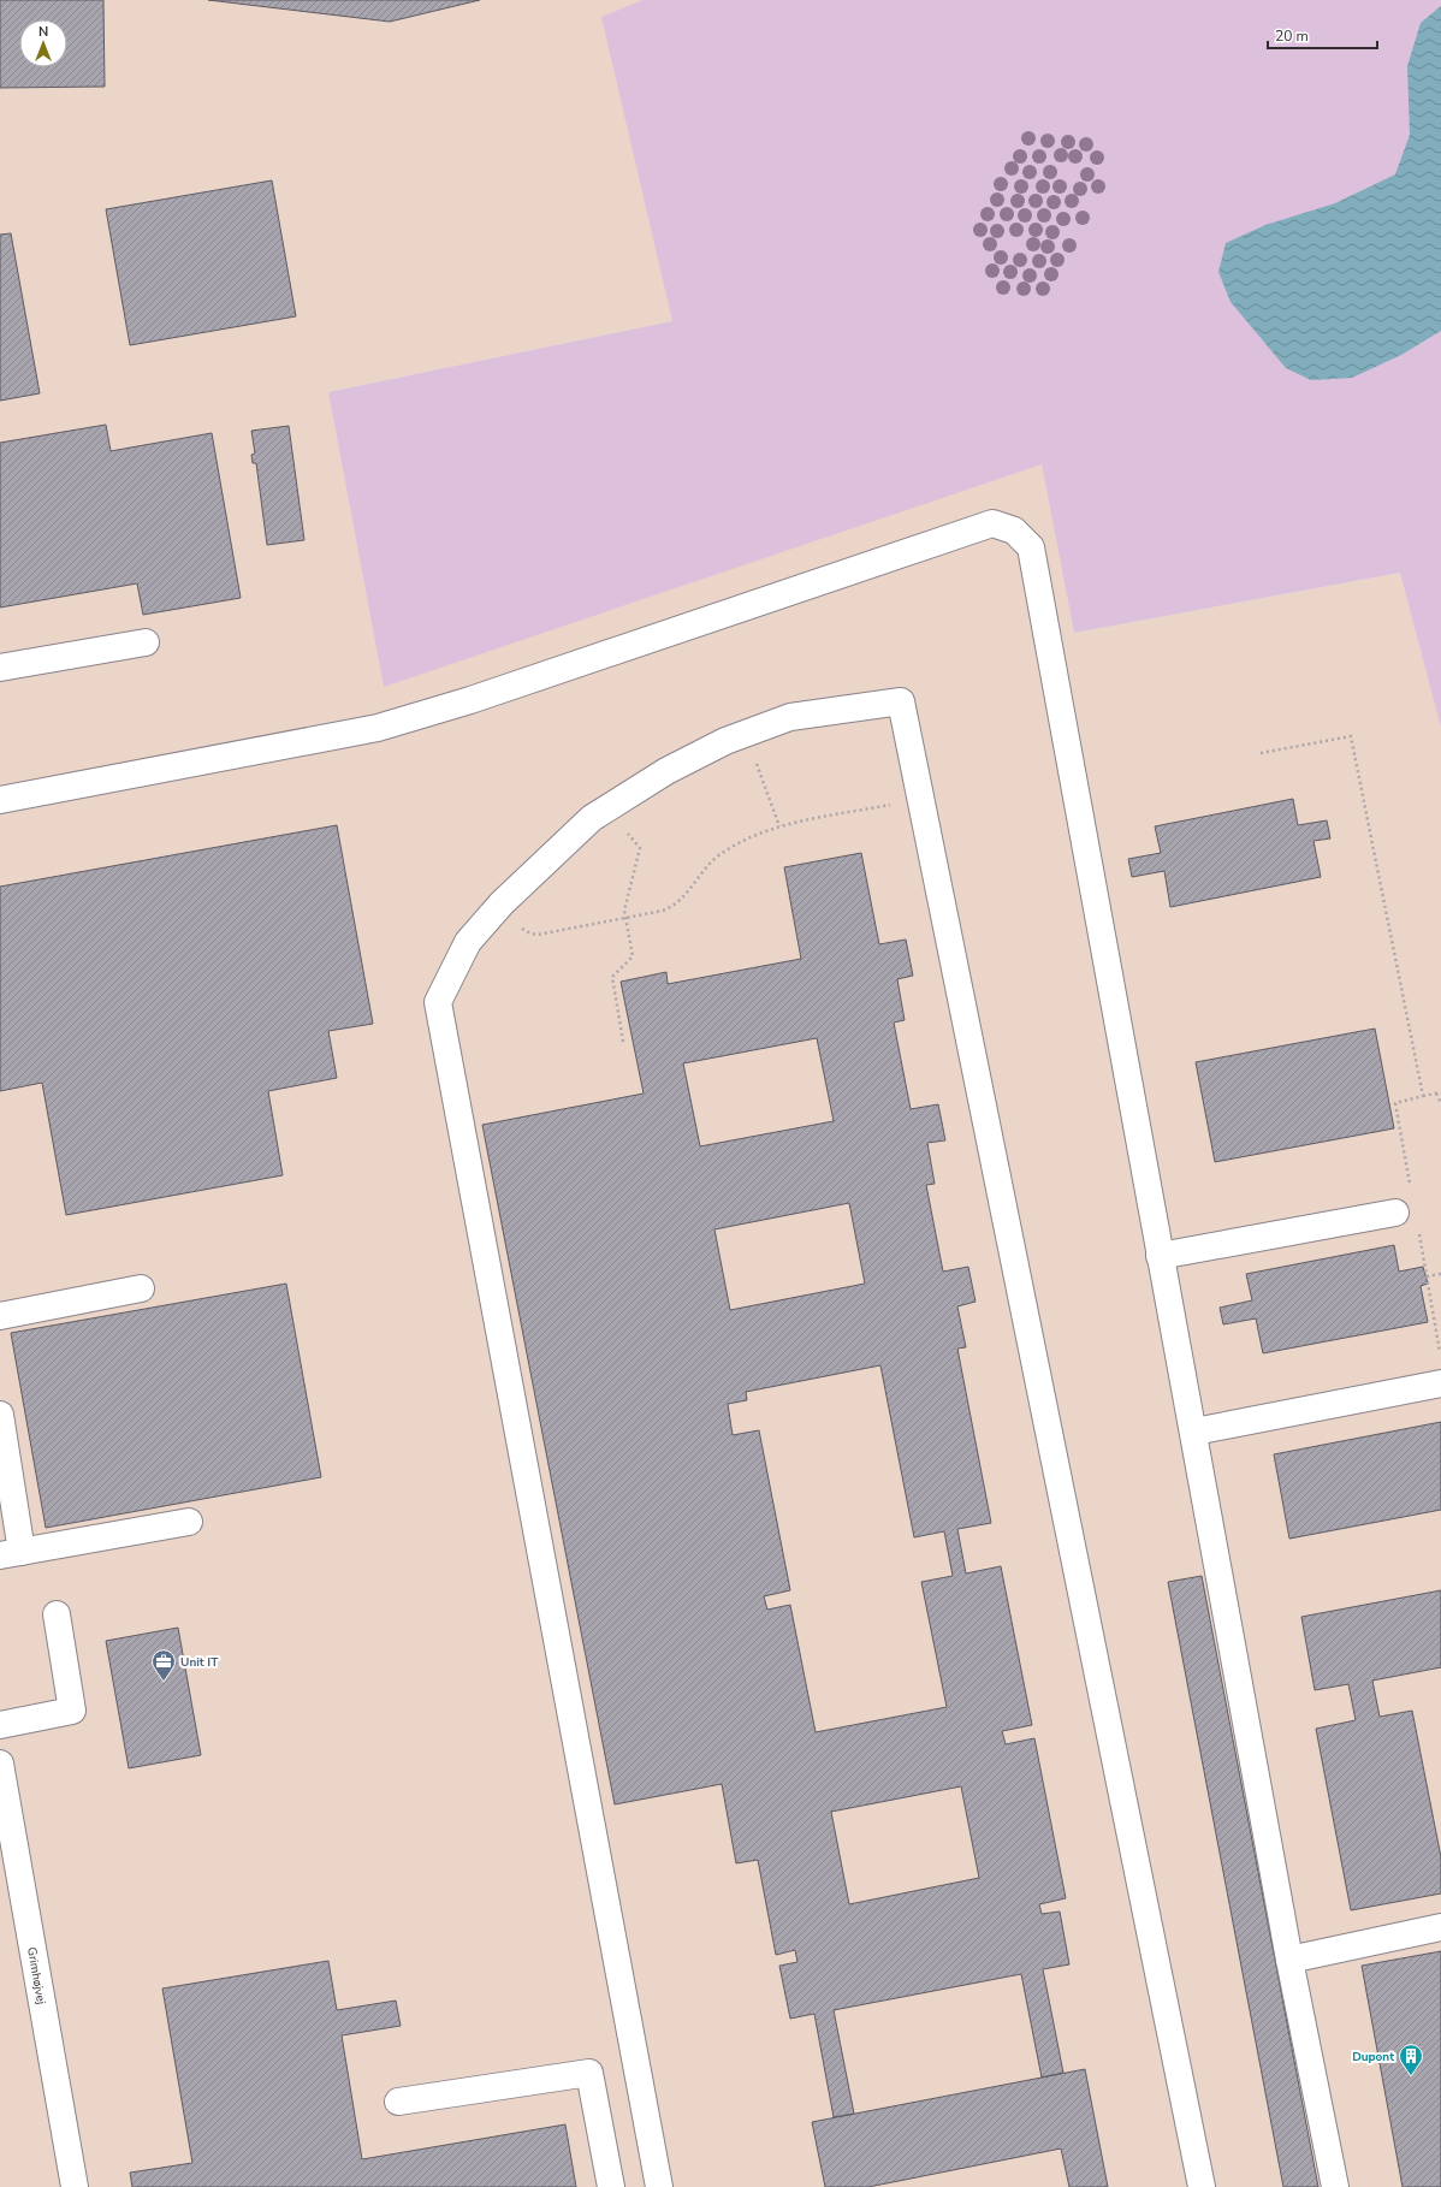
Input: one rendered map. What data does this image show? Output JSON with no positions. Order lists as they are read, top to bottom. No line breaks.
{"streets":{"street":["Grimhøjvej"]},"places":{"office":["Unit IT"],"building":["Dupont"]},"scale_bar":"20 m","north":"top"}
